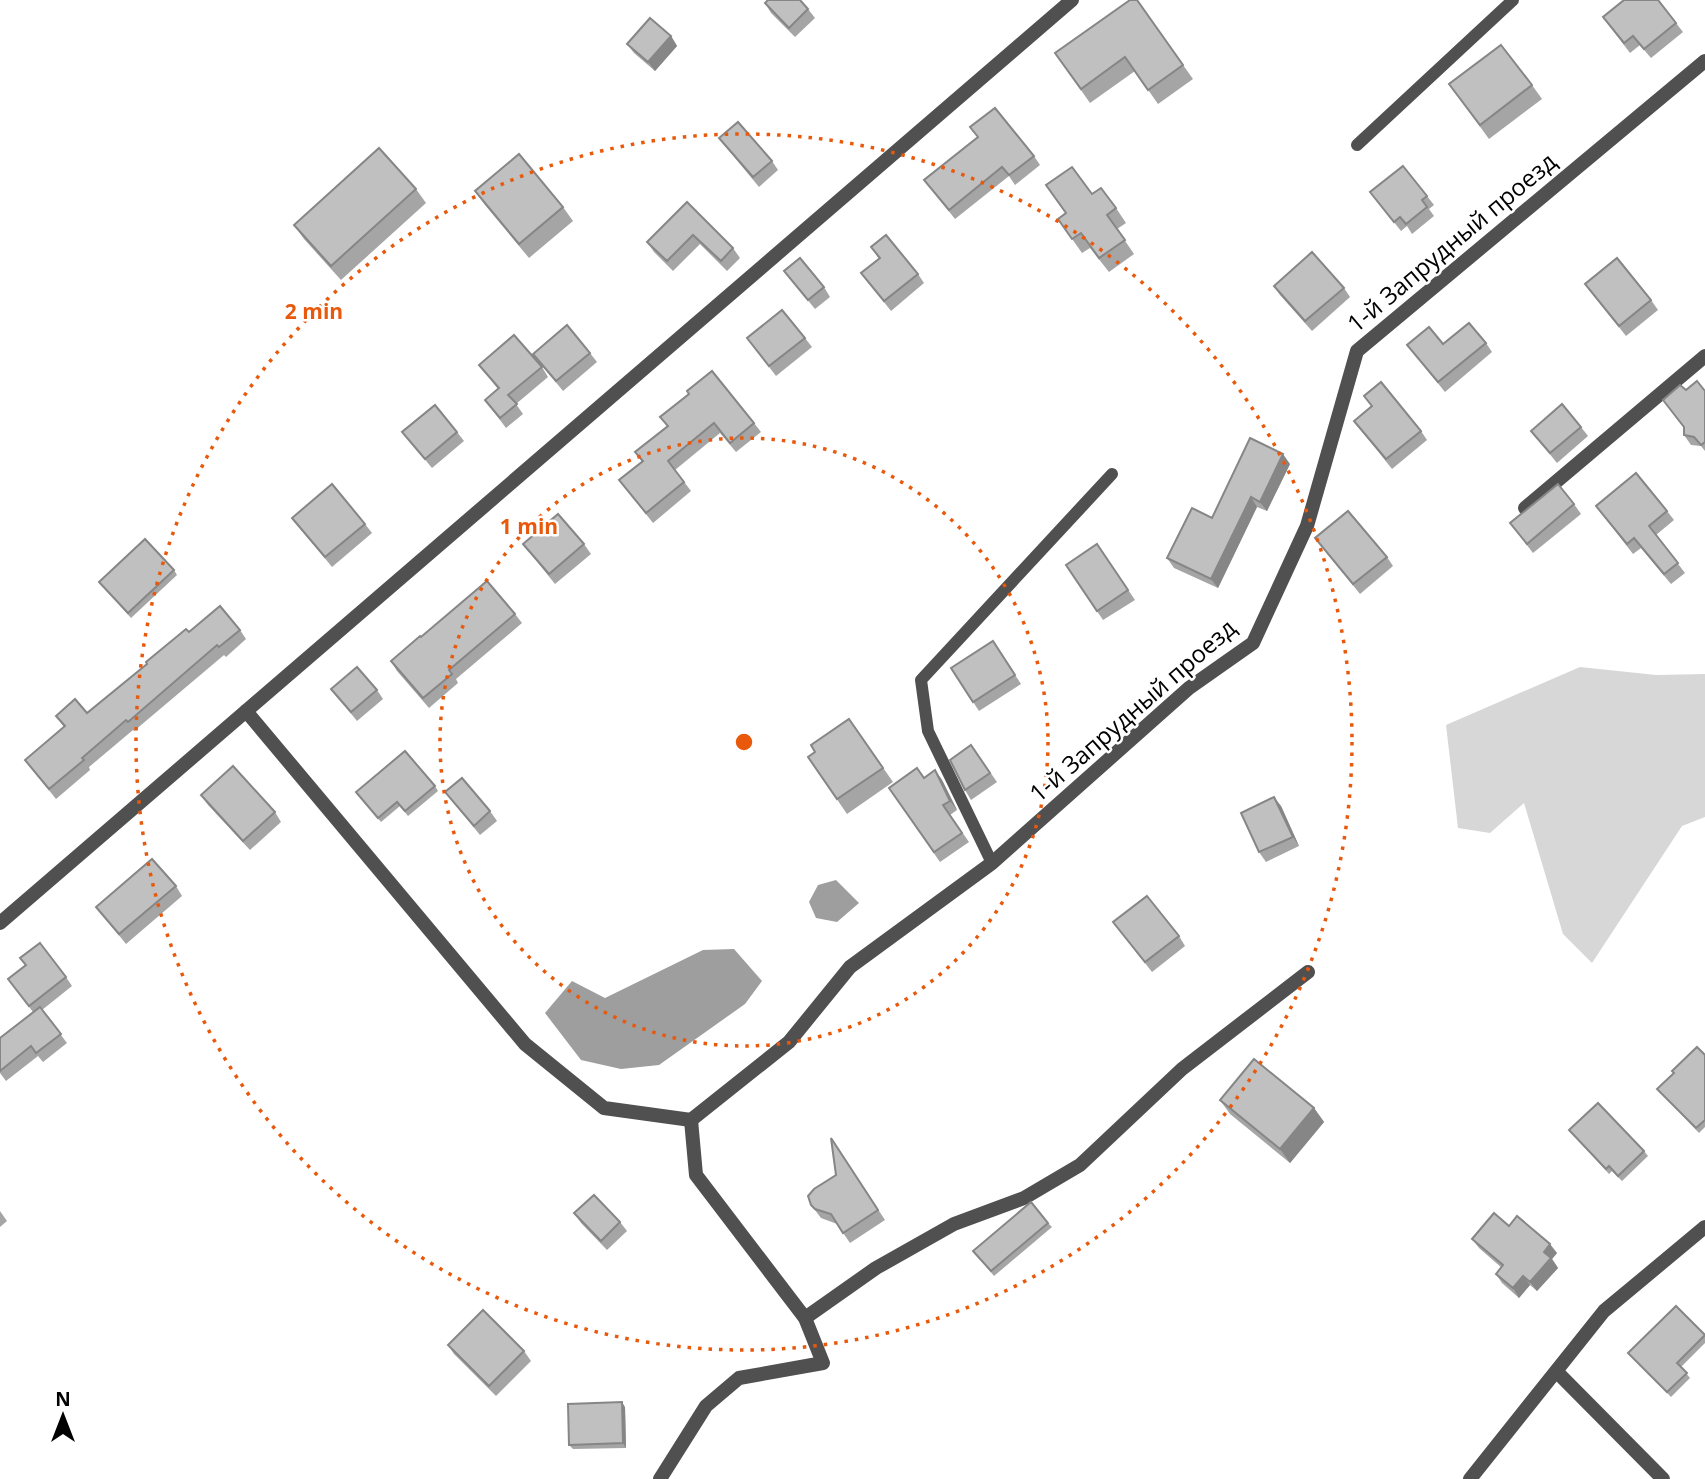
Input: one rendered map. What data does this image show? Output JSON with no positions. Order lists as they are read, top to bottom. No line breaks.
{"streets":{"street":["1-й Запрудный проезд"]},"north":"top","rings":["2 min","1 min"]}
